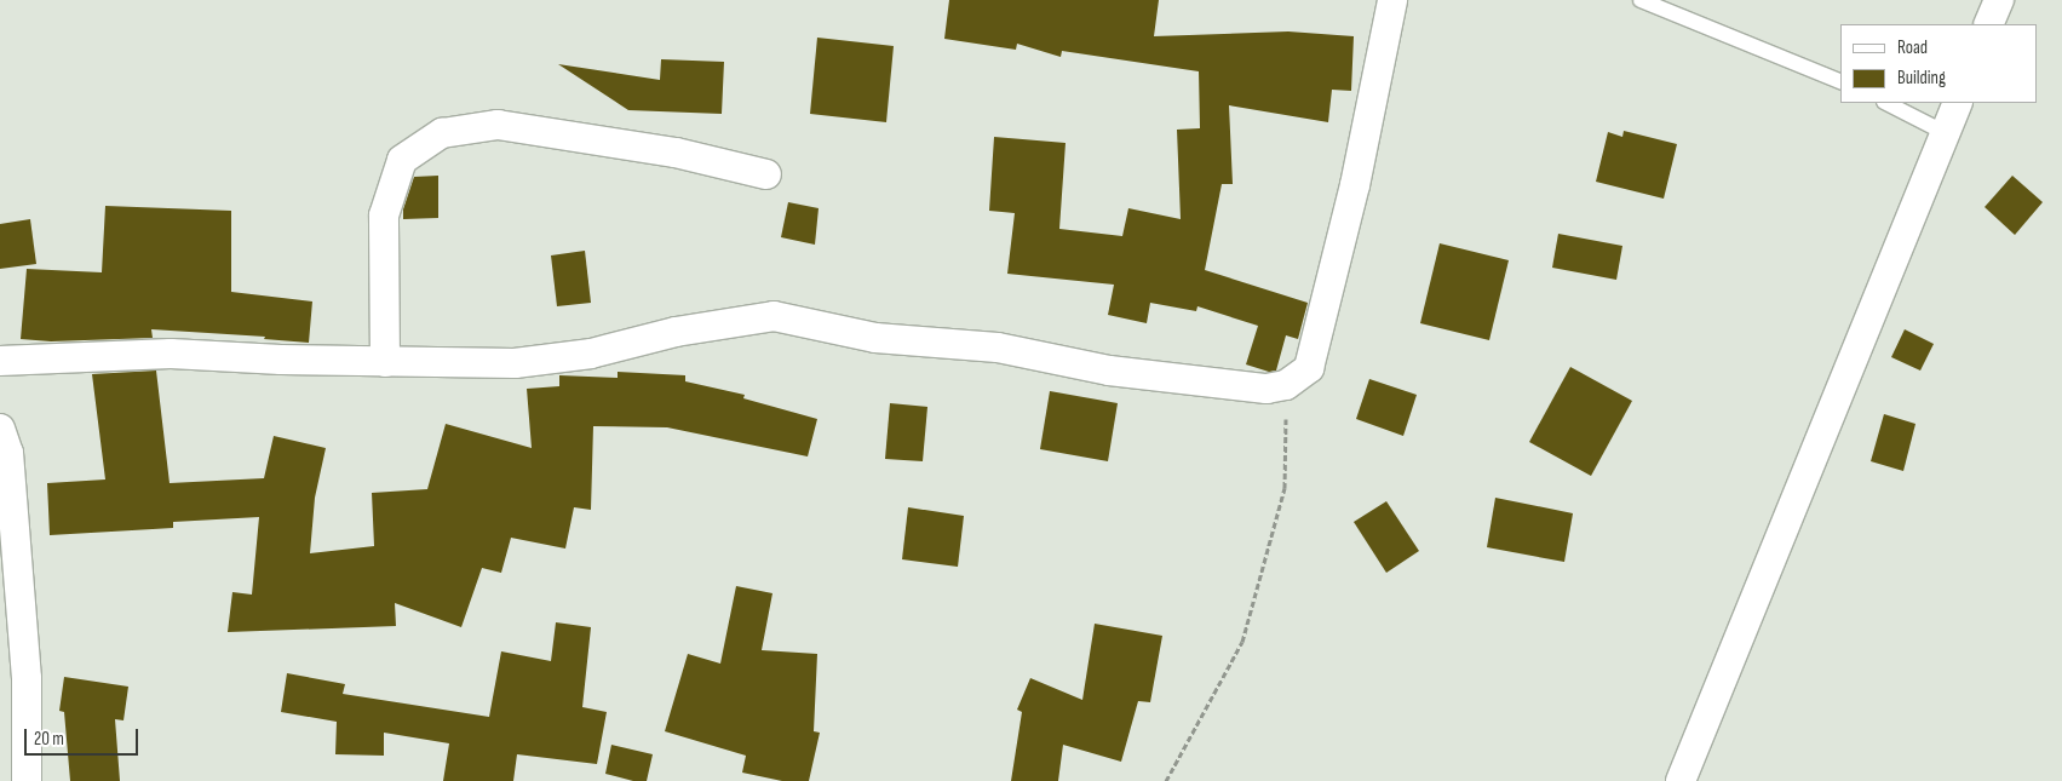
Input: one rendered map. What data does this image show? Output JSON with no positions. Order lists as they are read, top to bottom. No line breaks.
{"legend":["Road","Building"],"scale_bar":"20 m"}
